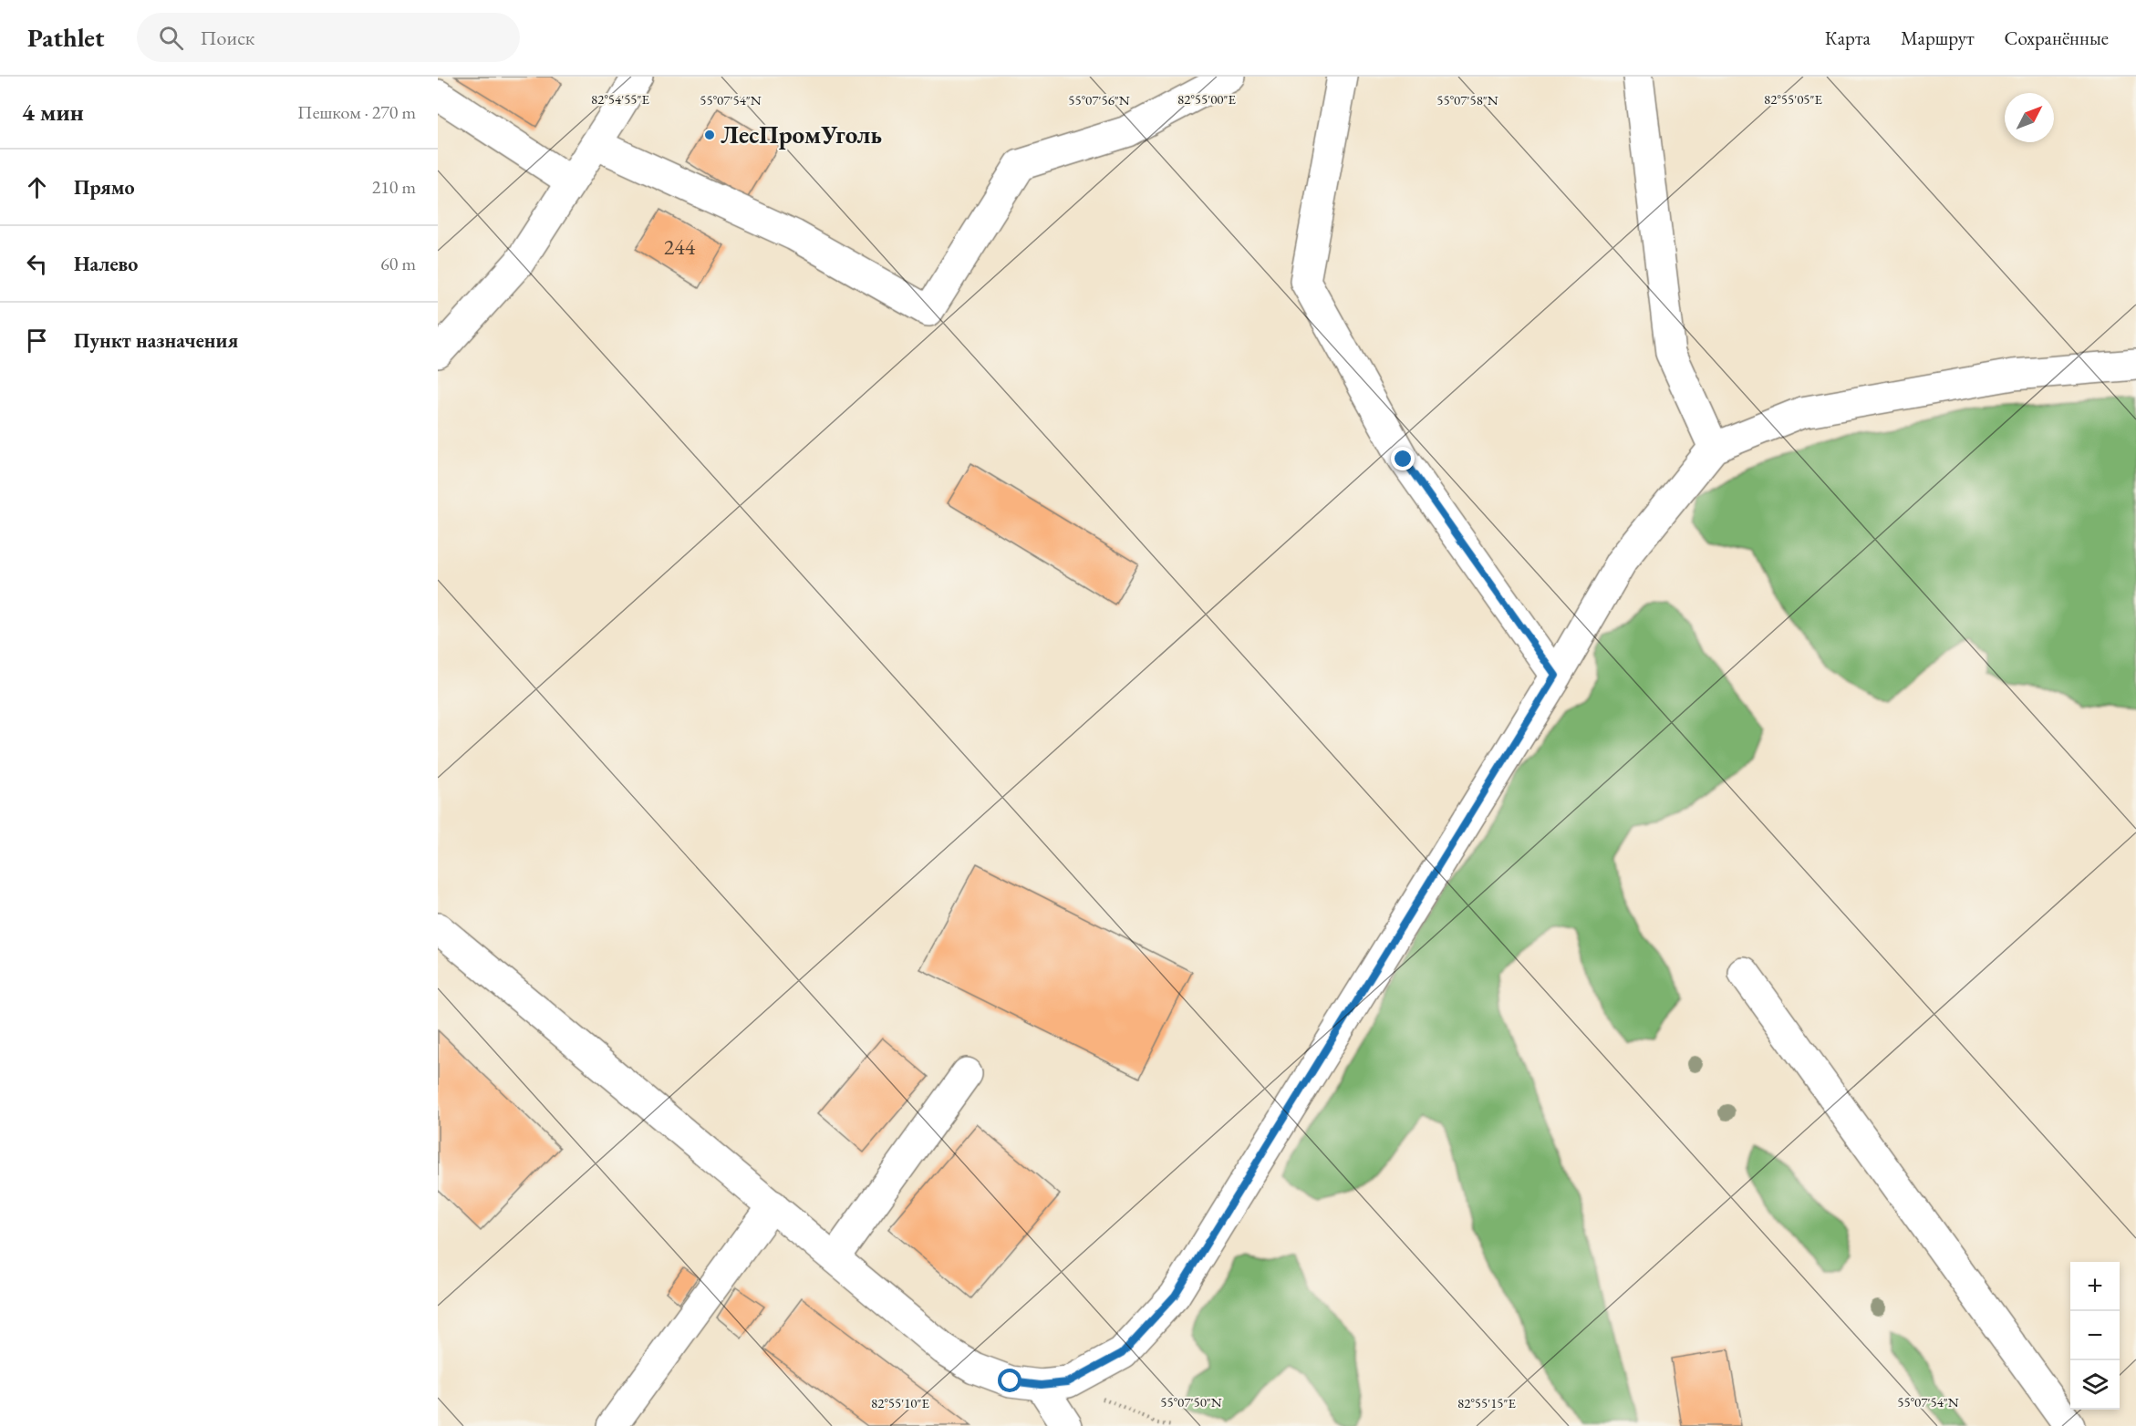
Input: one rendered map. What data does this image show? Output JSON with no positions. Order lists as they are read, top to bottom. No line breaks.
{"places":["ЛесПромУголь"],"house_numbers":["244"],"north":"top right","page":{"header":"Pathlet","search":"Поиск","nav":["Карта","Маршрут","Сохранённые"],"heading":["4 мин","Пешком · 270 m"],"list":[["Прямо","210 m"],["Налево","60 m"],"Пункт назначения"],"map_buttons":["+","−"]},"coordinates":["82°54'55\"E","82°55'00\"E","82°55'05\"E","55°07'54\"N","55°07'58\"N","55°07'56\"N","55°07'50\"N","82°55'10\"E","82°55'15\"E"]}
